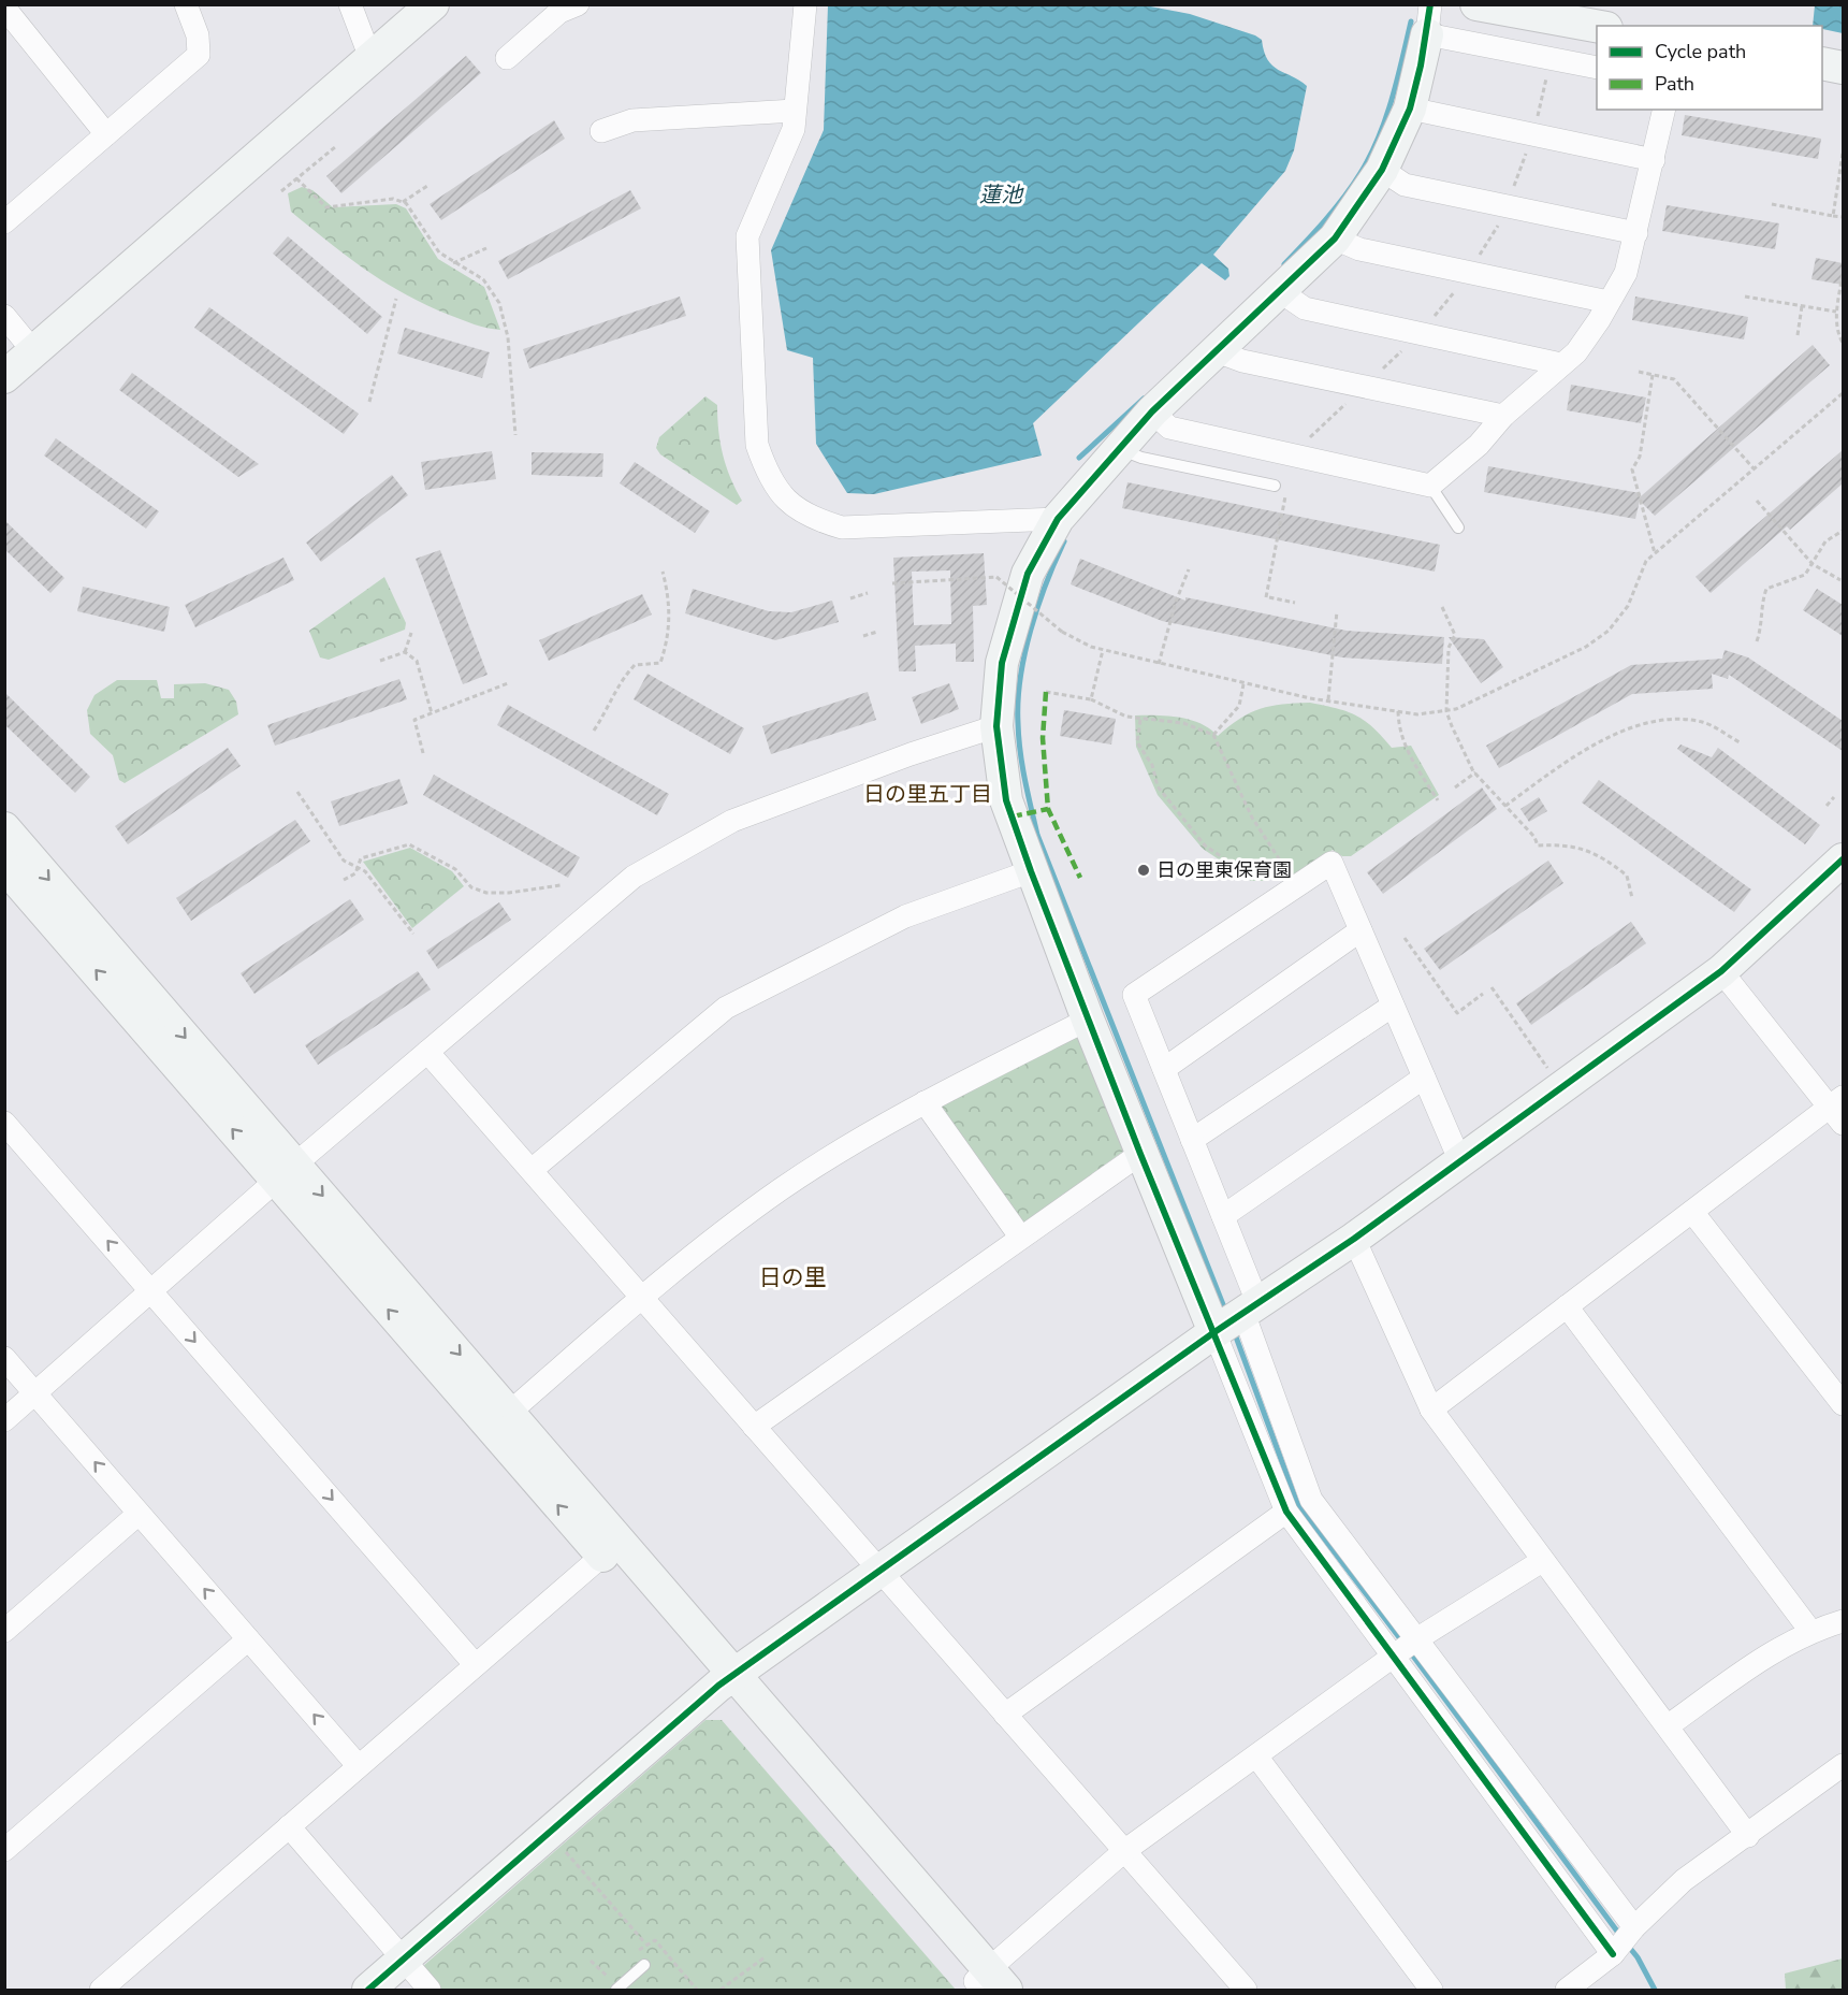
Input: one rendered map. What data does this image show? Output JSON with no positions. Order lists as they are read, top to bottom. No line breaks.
{"districts":["日の里五丁目","日の里"],"water":["蓮池"],"places":["日の里東保育園"],"legend":["Cycle path","Path"]}
